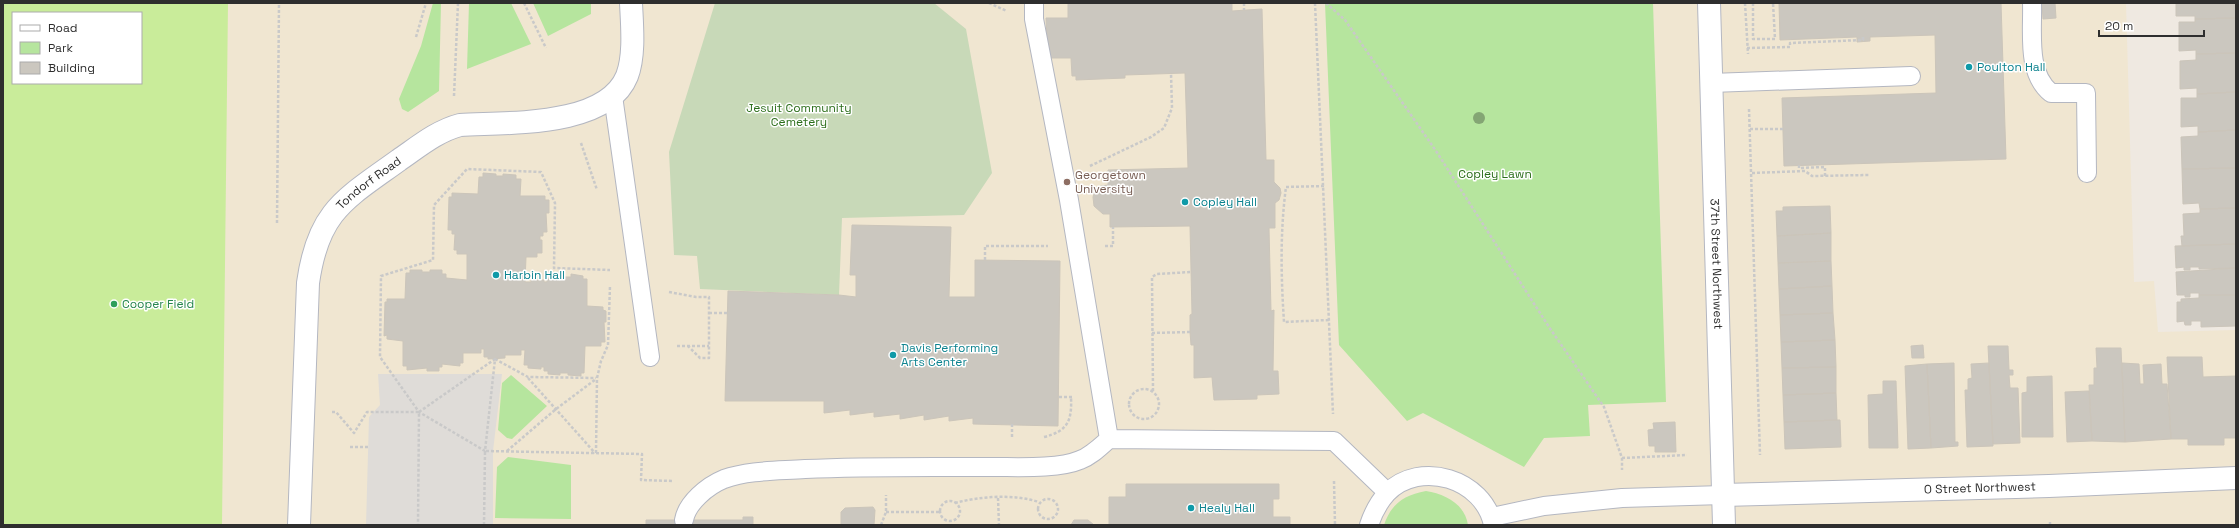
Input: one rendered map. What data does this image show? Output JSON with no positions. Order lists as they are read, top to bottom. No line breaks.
{"streets":{"street":["Tondorf Road","37th Street Northwest","O Street Northwest"]},"crossings":[["37th Street Northwest","O Street Northwest"]],"parks":["Jesuit Community Cemetery","Copley Lawn"],"places":["Poulton Hall","Georgetown University","Copley Hall","Harbin Hall","Cooper Field","Davis Performing Arts Center","Healy Hall"],"legend":["Road","Park","Building"],"scale_bar":"20 m"}
